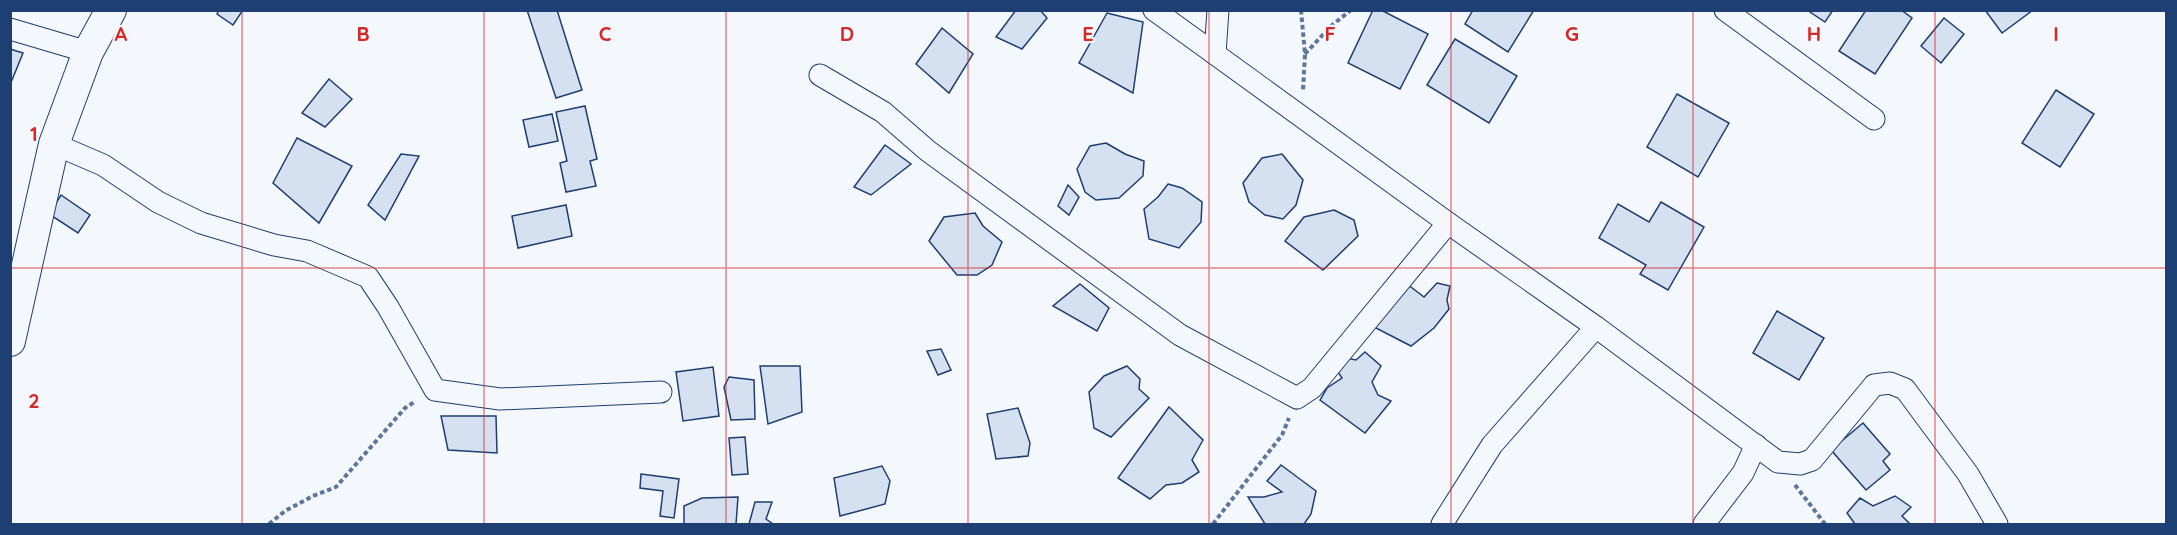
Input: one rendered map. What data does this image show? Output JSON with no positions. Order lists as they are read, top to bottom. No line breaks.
{"grid":{"columns":["A","B","C","D","E","F","G","H","I"],"rows":["1","2"]}}
